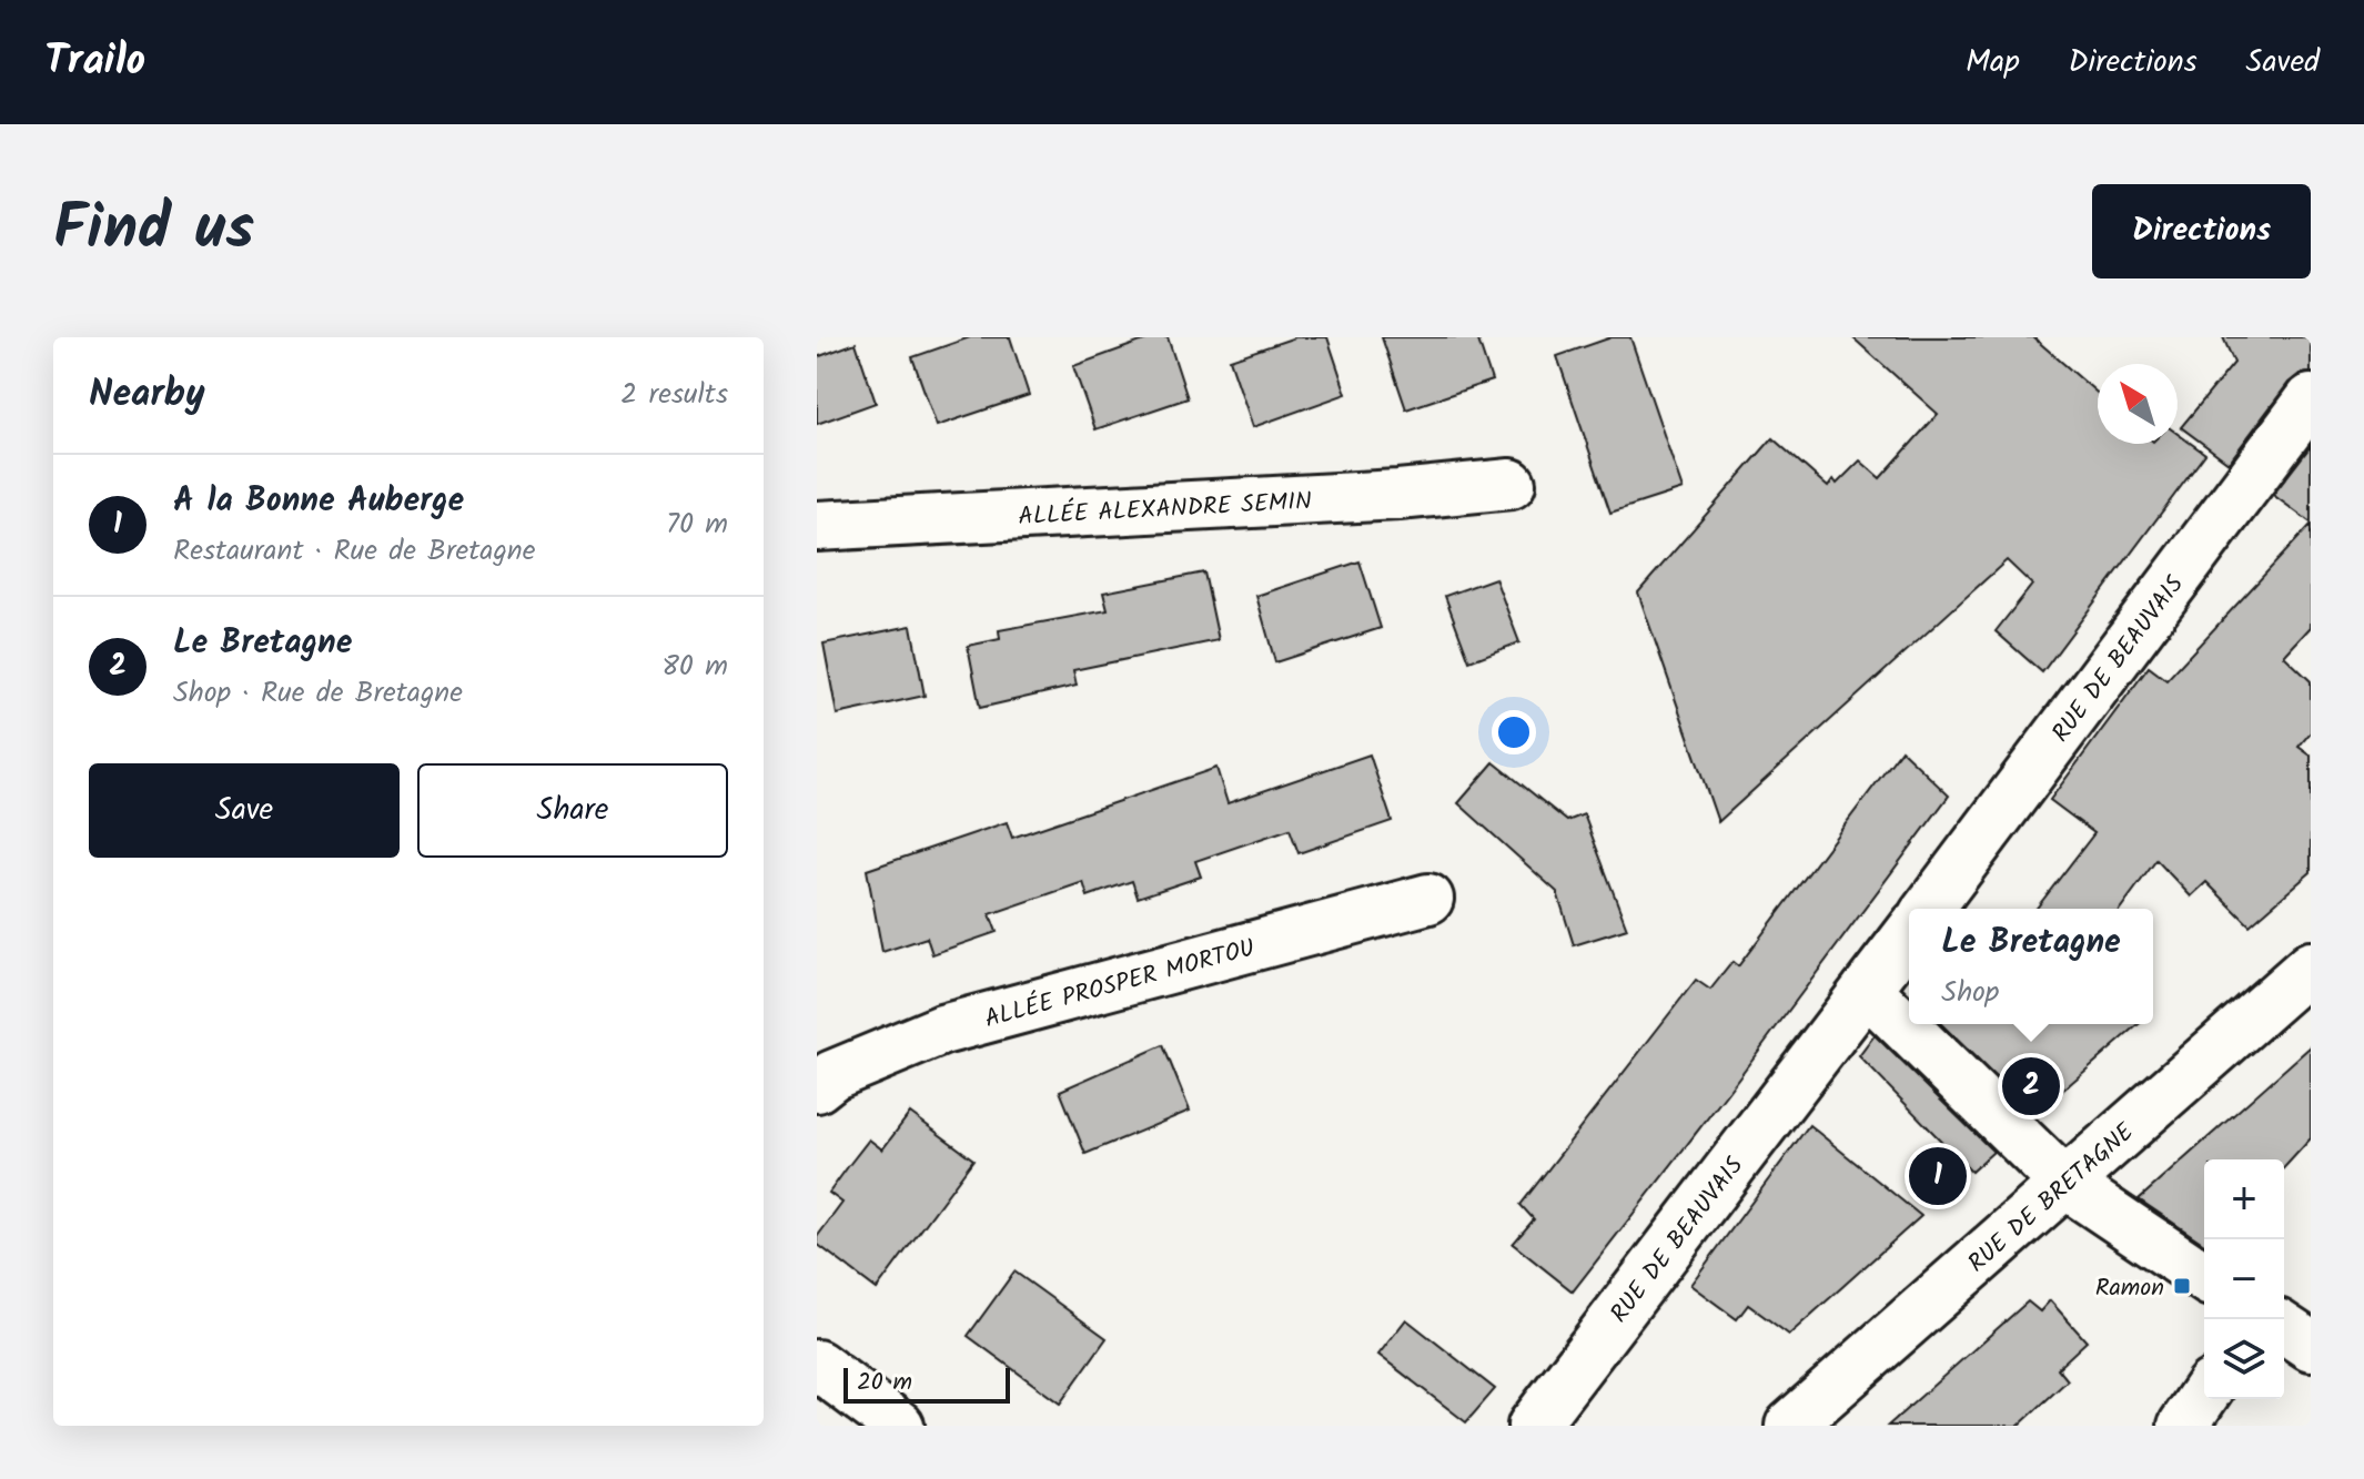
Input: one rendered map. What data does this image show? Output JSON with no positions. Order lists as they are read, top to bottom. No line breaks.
{"streets":{"street":["ALLÉE ALEXANDRE SEMIN","RUE DE BEAUVAIS","ALLÉE PROSPER MORTOU","RUE DE BRETAGNE"]},"places":{"transit":["Ramon"]},"scale_bar":"20 m","north":"top left","page":{"header":"Trailo","nav":["Map","Directions","Saved"],"title":"Find us","buttons":["Directions",["Save","Share"]],"heading":["Nearby","2 results"],"list":[{"mark":"1","name":"A la Bonne Auberge","note":"Restaurant · Rue de Bretagne","value":"70 m"},{"mark":"2","name":"Le Bretagne","note":"Shop · Rue de Bretagne","value":"80 m"}],"popup":["Le Bretagne","Shop"],"pins":["2","1"],"map_buttons":["+","−"],"scale":"20 m"}}
